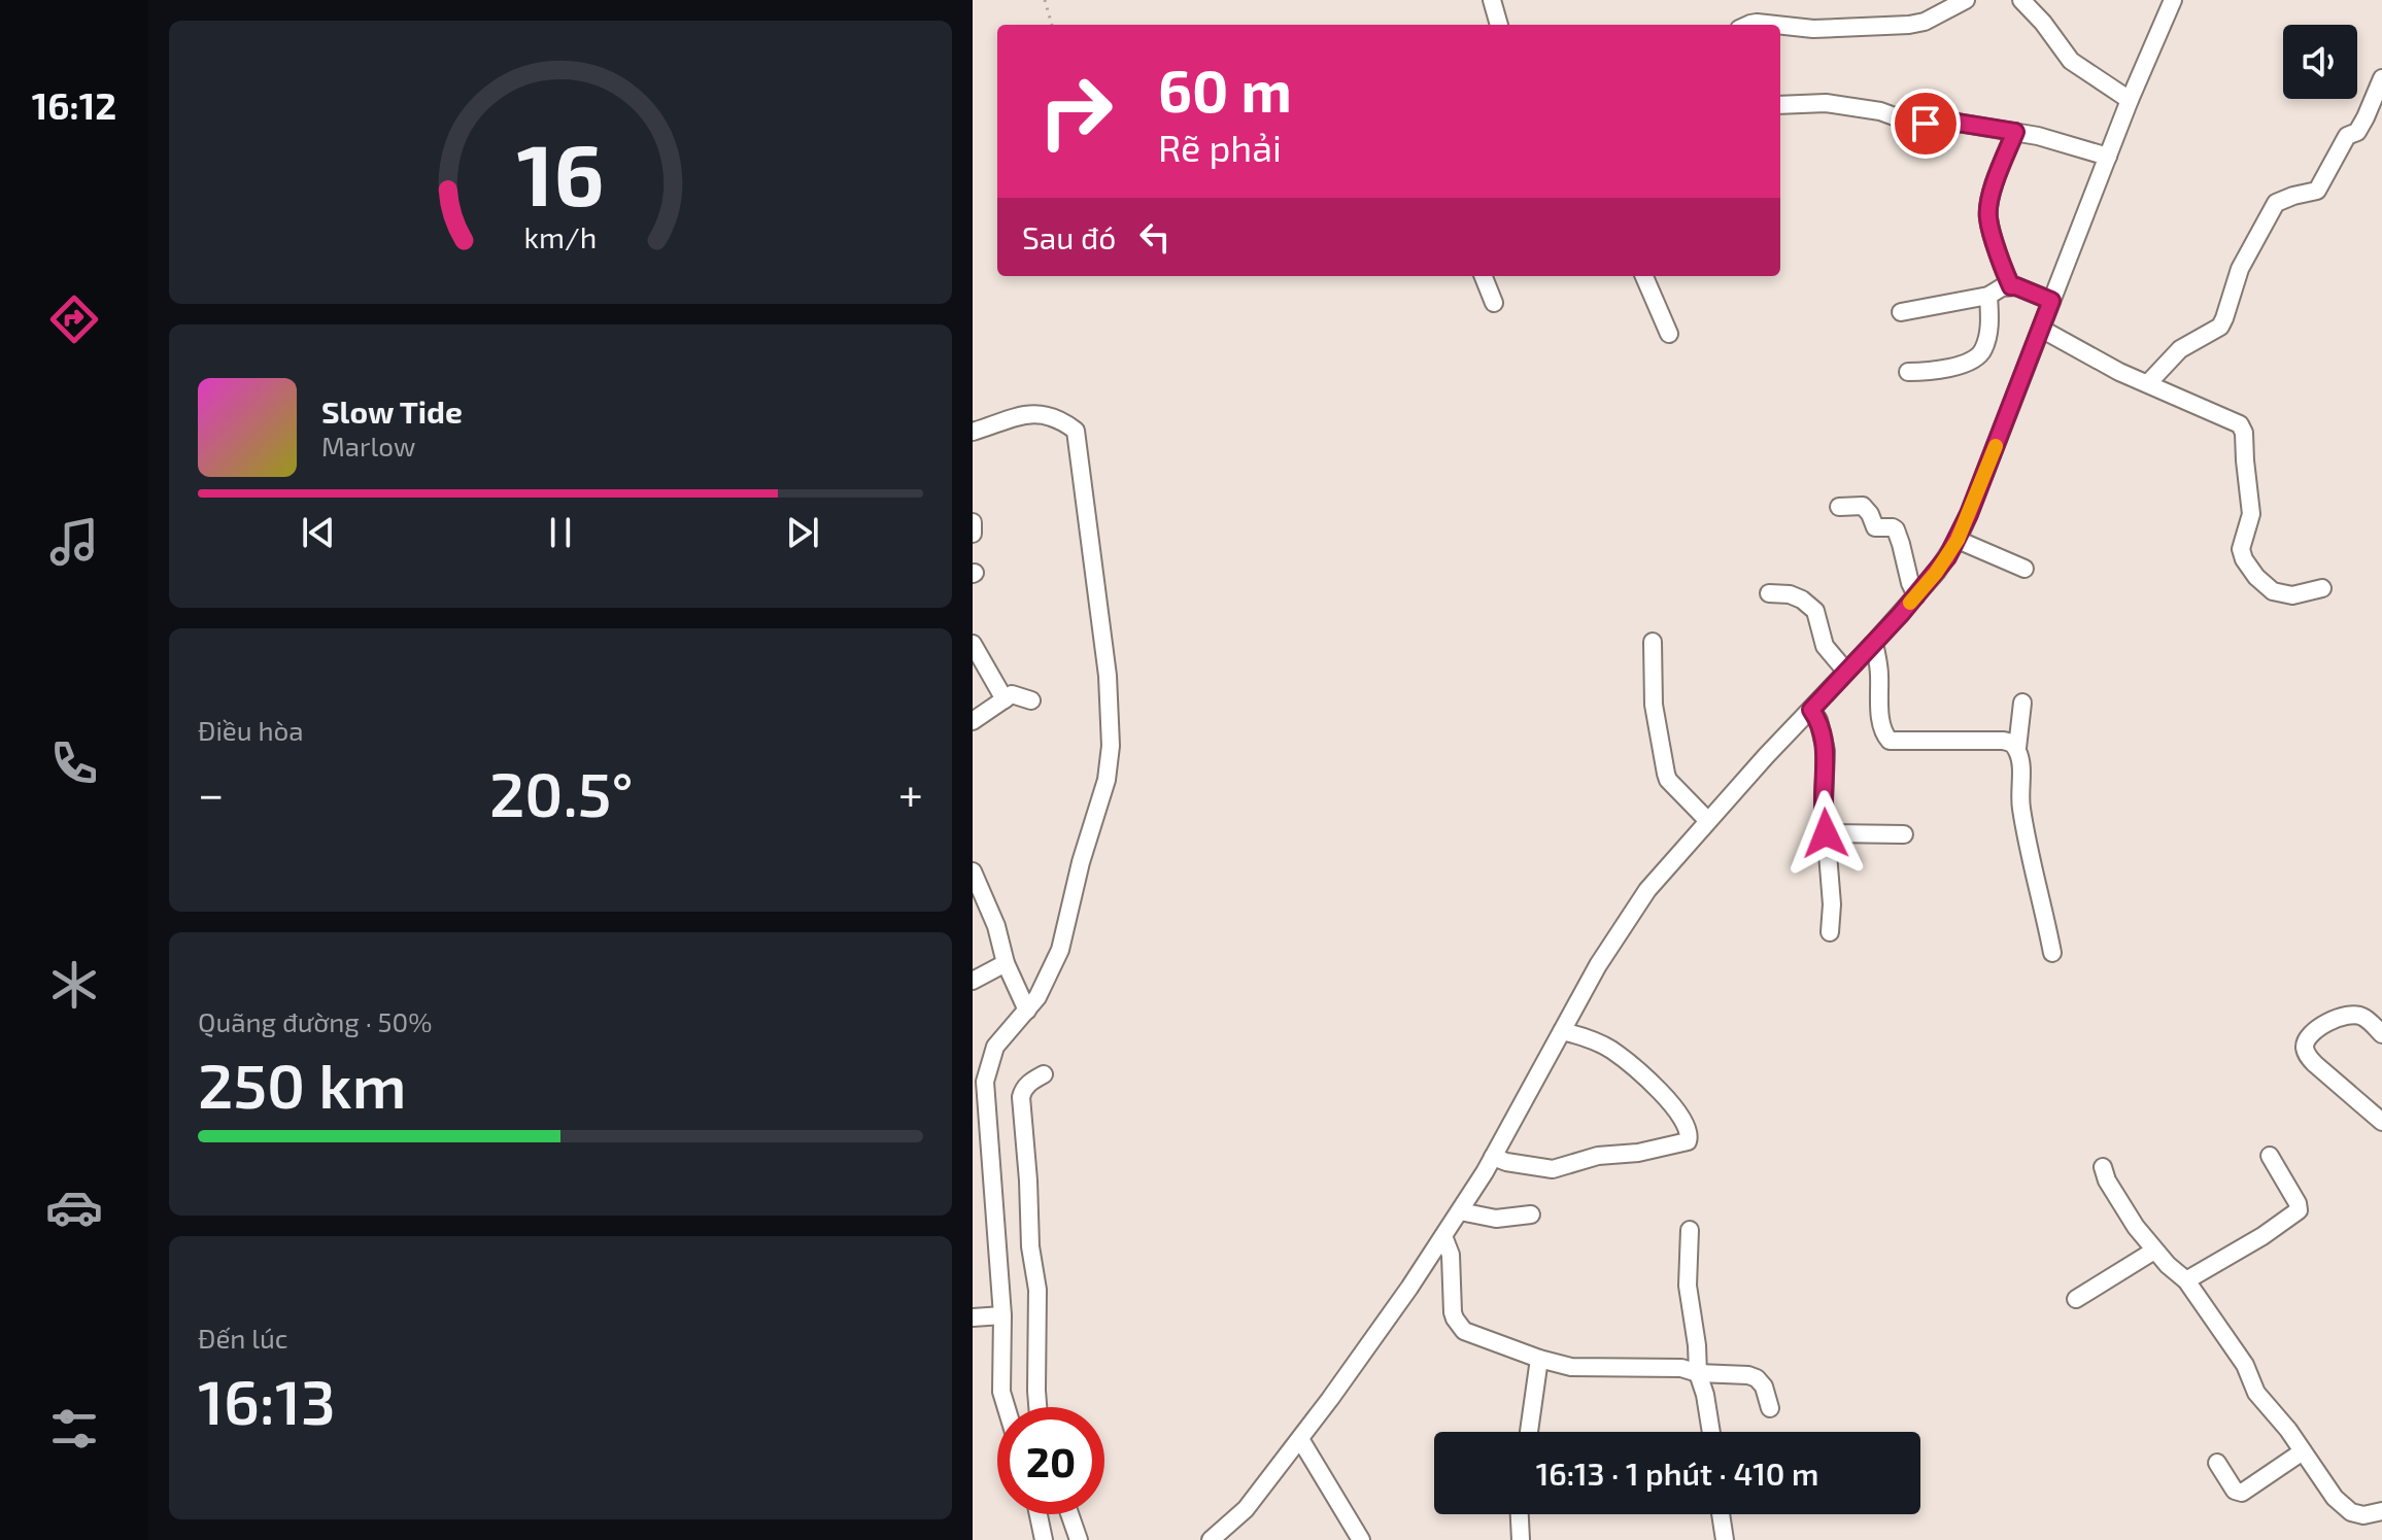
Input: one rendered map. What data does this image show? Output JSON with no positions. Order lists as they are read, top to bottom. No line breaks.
{"page":{"tabs":"16:12","turn":["60 m","Rẽ phải"],"then":"Sau đó","song":["Slow Tide","Marlow"],"tile":["Điều hòa",["Quãng đường · 50%","250 km"],["Đến lúc","16:13"]],"heat":["−","20.5°","+"],"limit":"20","trip":"16:13 · 1 phút · 410 m","gauge":["16","km/h"]}}
